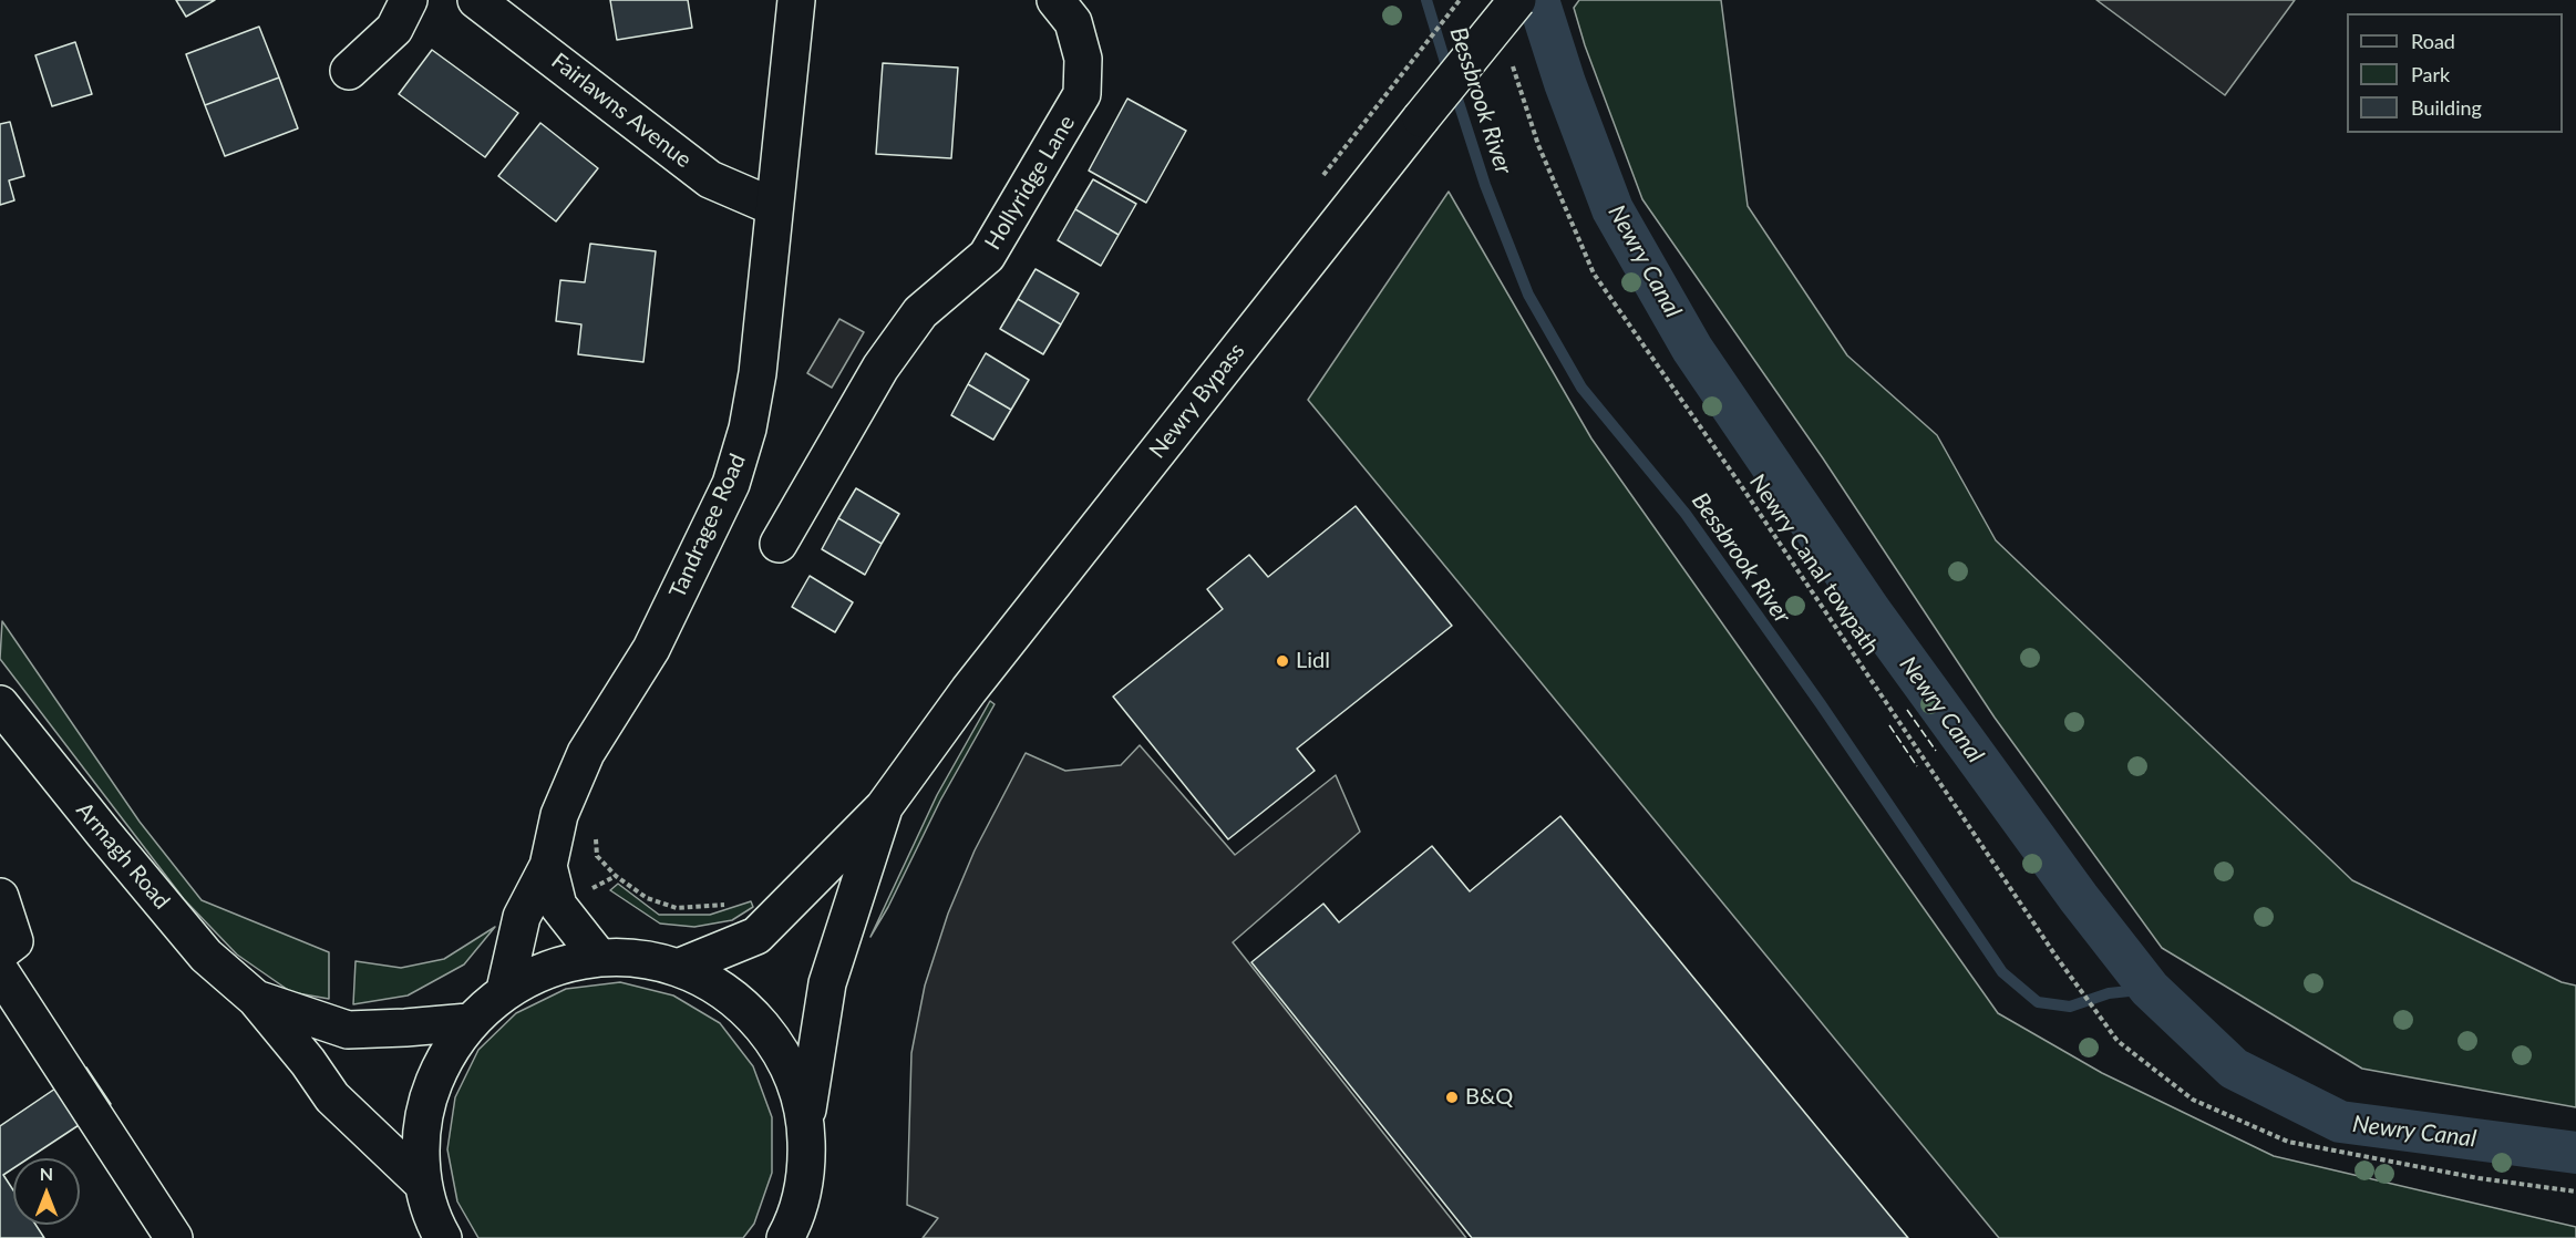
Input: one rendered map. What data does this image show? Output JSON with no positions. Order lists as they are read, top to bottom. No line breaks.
{"streets":{"main road":["Fairlawns Avenue","Hollyridge Lane","Newry Bypass","Tandragee Road","Armagh Road"],"path":["Newry Canal towpath"]},"crossings":[["Fairlawns Avenue","Tandragee Road"]],"water":["Bessbrook River","Newry Canal"],"places":["Lidl","B&Q"],"legend":["Road","Park","Building"],"north":"top"}
